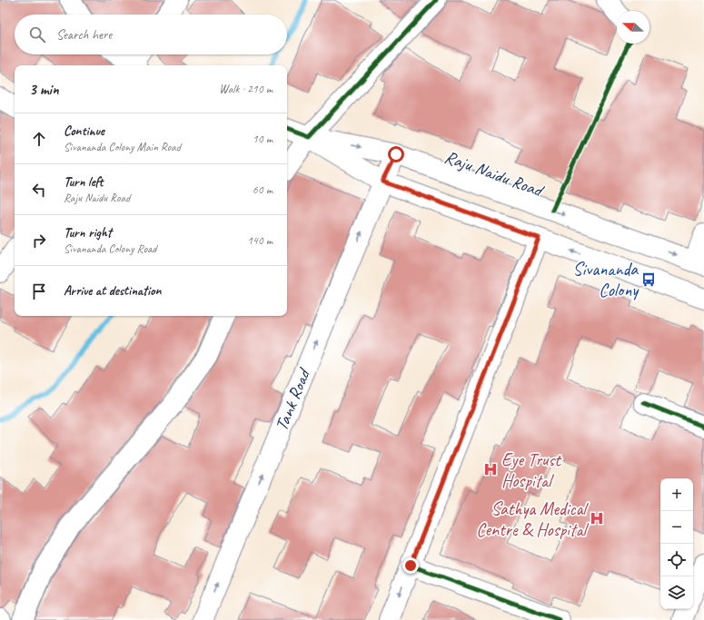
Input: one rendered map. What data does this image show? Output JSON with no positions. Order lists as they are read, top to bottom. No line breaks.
{"streets":{"main road":["Raju Naidu Road","Tank Road"]},"crossings":[["Raju Naidu Road","Tank Road"]],"places":{"bus stop":["Sivananda Colony"],"hospital":["Eye Trust Hospital","Sathya Medical Centre & Hospital"]},"north":"left","page":{"search":"Search here","heading":["3 min","Walk · 210 m"],"list":[["Continue","Sivananda Colony Main Road","10 m"],["Turn left","Raju Naidu Road","60 m"],["Turn right","Sivananda Colony Road","140 m"],"Arrive at destination"],"map_buttons":["+","−"]}}
